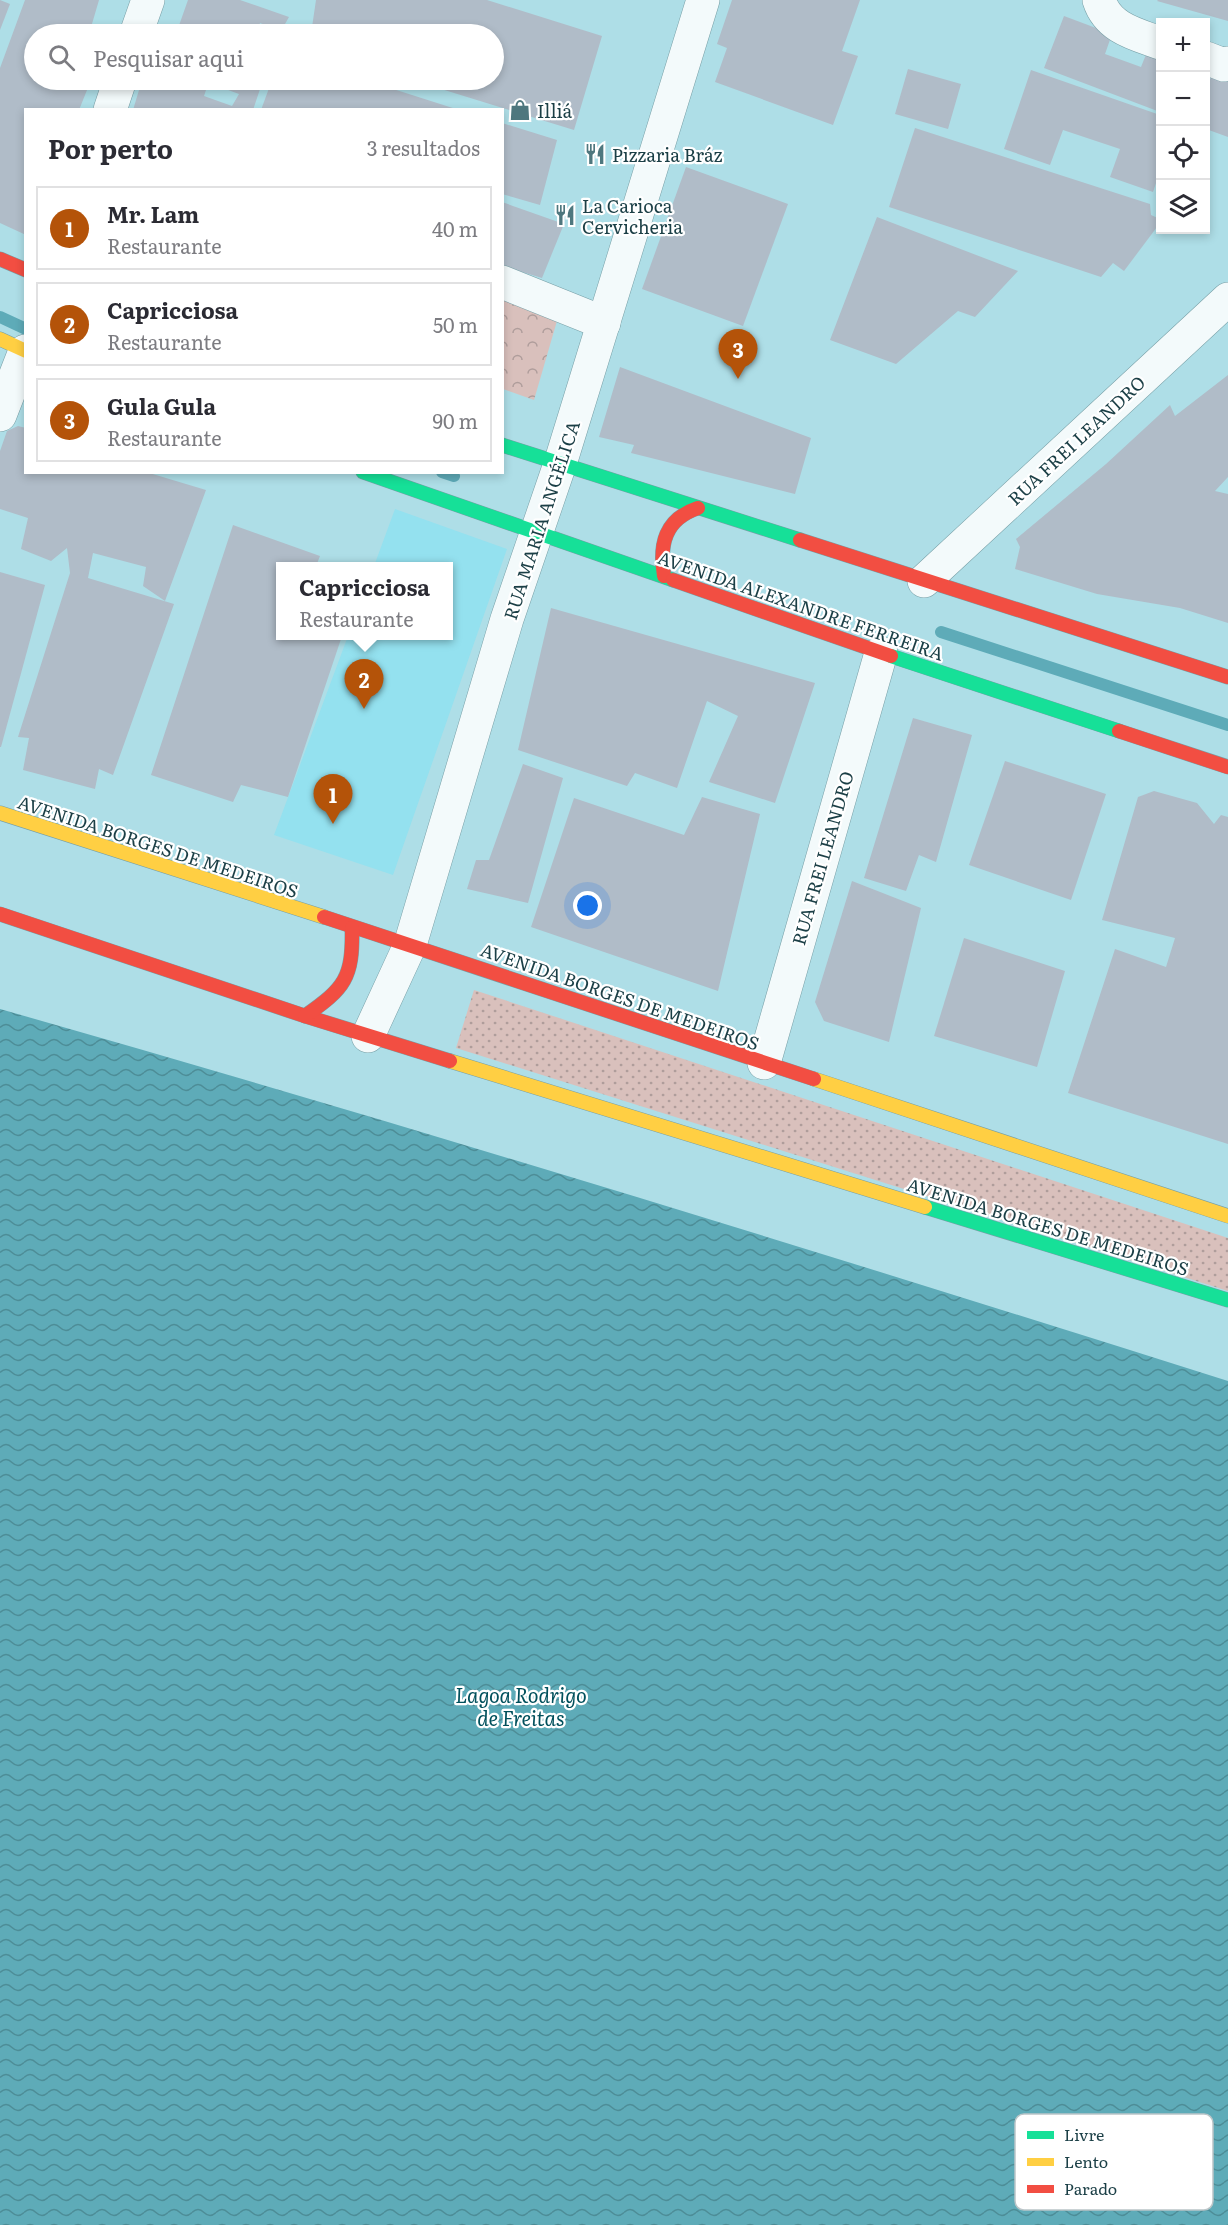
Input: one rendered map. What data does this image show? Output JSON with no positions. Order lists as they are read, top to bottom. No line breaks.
{"streets":{"main road":["AVENIDA ALEXANDRE FERREIRA","AVENIDA BORGES DE MEDEIROS"],"street":["RUA FREI LEANDRO","RUA MARIA ANGÉLICA"]},"crossings":[["RUA FREI LEANDRO","AVENIDA ALEXANDRE FERREIRA"],["RUA FREI LEANDRO","AVENIDA BORGES DE MEDEIROS"],["RUA MARIA ANGÉLICA","AVENIDA ALEXANDRE FERREIRA"],["RUA MARIA ANGÉLICA","AVENIDA BORGES DE MEDEIROS"]],"water":["Lagoa Rodrigo de Freitas"],"places":{"shop":["Illiá"],"restaurant":["Pizzaria Bráz","La Carioca Cervicheria"]},"legend":["Livre","Lento","Parado"],"page":{"map_buttons":["+","−"],"search":"Pesquisar aqui","heading":["Por perto","3 resultados"],"list":[{"mark":"1","name":"Mr. Lam","note":"Restaurante","value":"40 m"},{"mark":"2","name":"Capricciosa","note":"Restaurante","value":"50 m"},{"mark":"3","name":"Gula Gula","note":"Restaurante","value":"90 m"}],"pins":["3","2","1"],"popup":["Capricciosa","Restaurante"]}}
